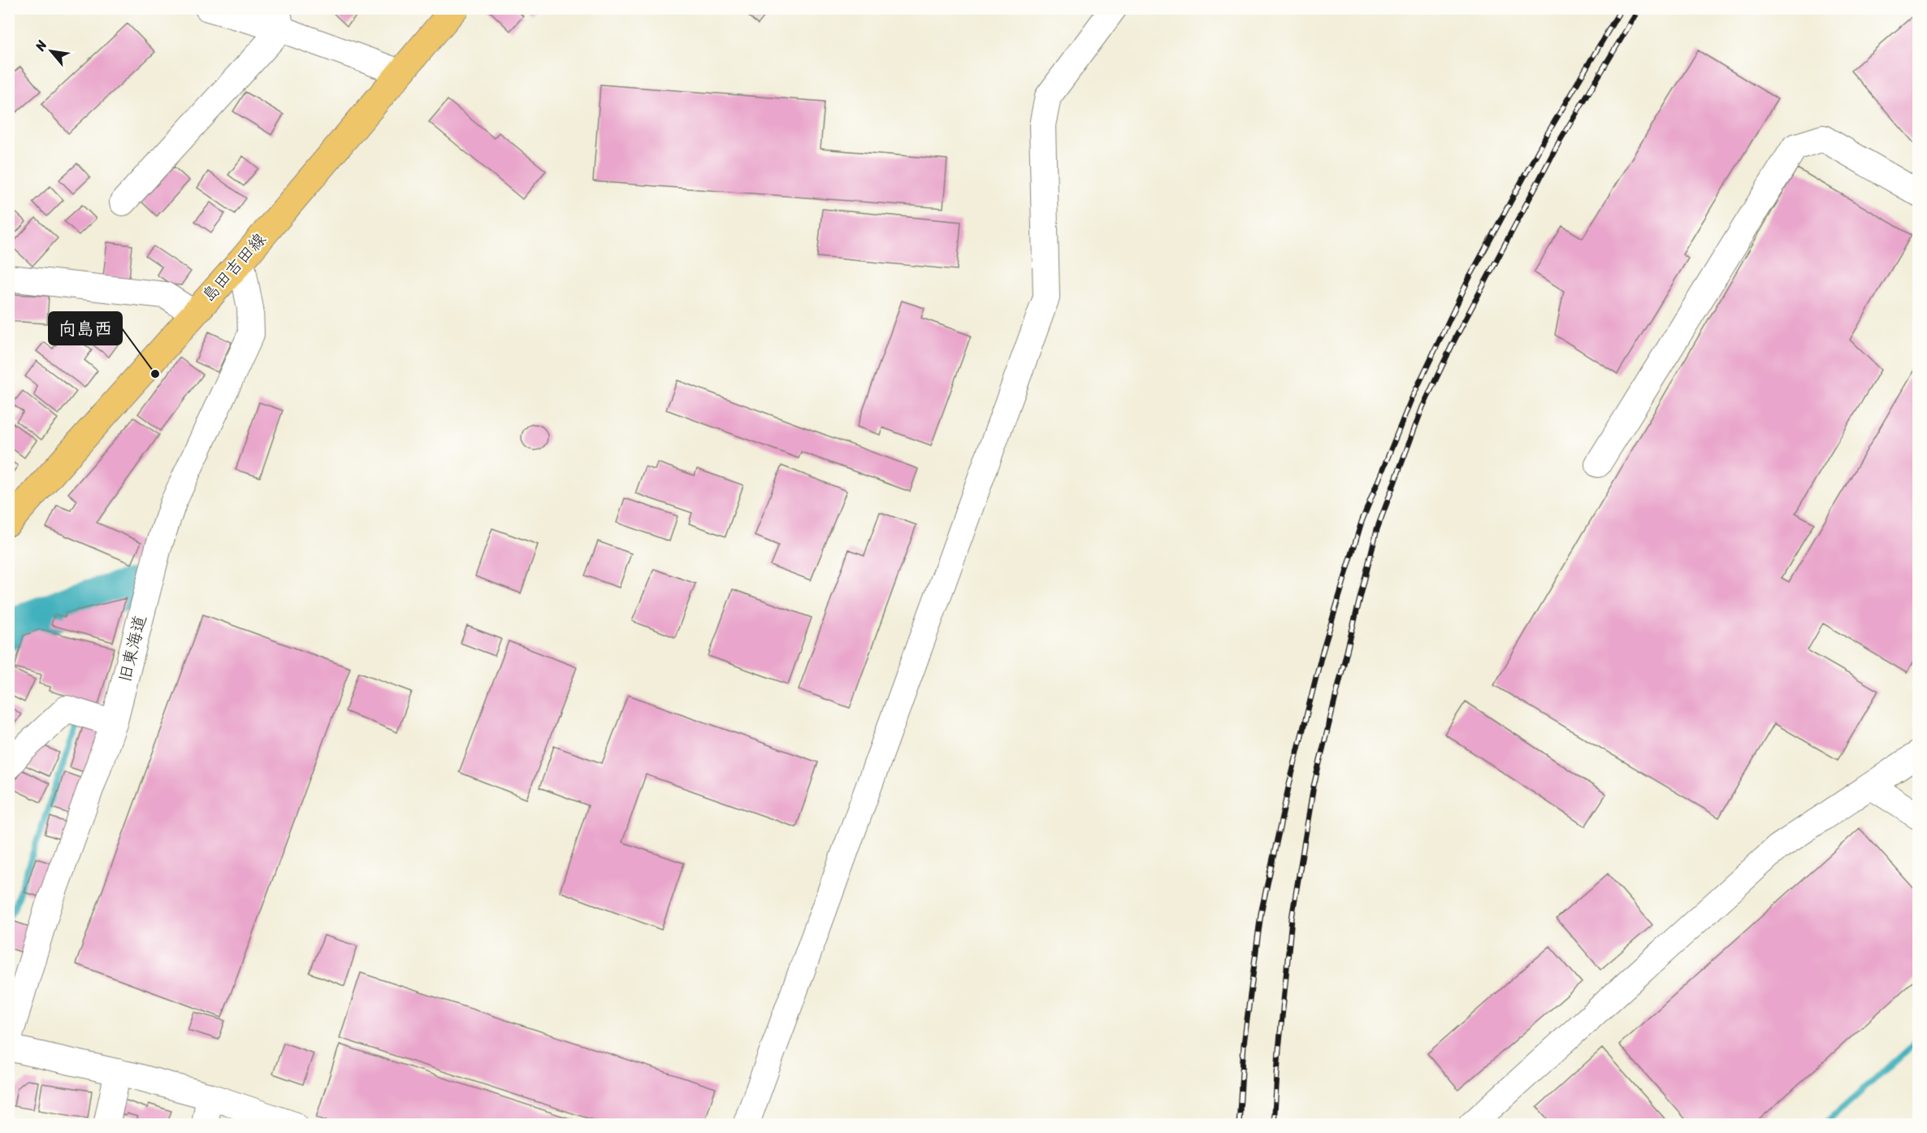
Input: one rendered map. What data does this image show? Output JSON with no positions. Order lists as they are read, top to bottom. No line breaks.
{"streets":{"main road":["島田吉田線"],"street":["旧東海道"]},"crossings":[["島田吉田線","旧東海道"]],"places":["向島西"],"north":"top left"}
